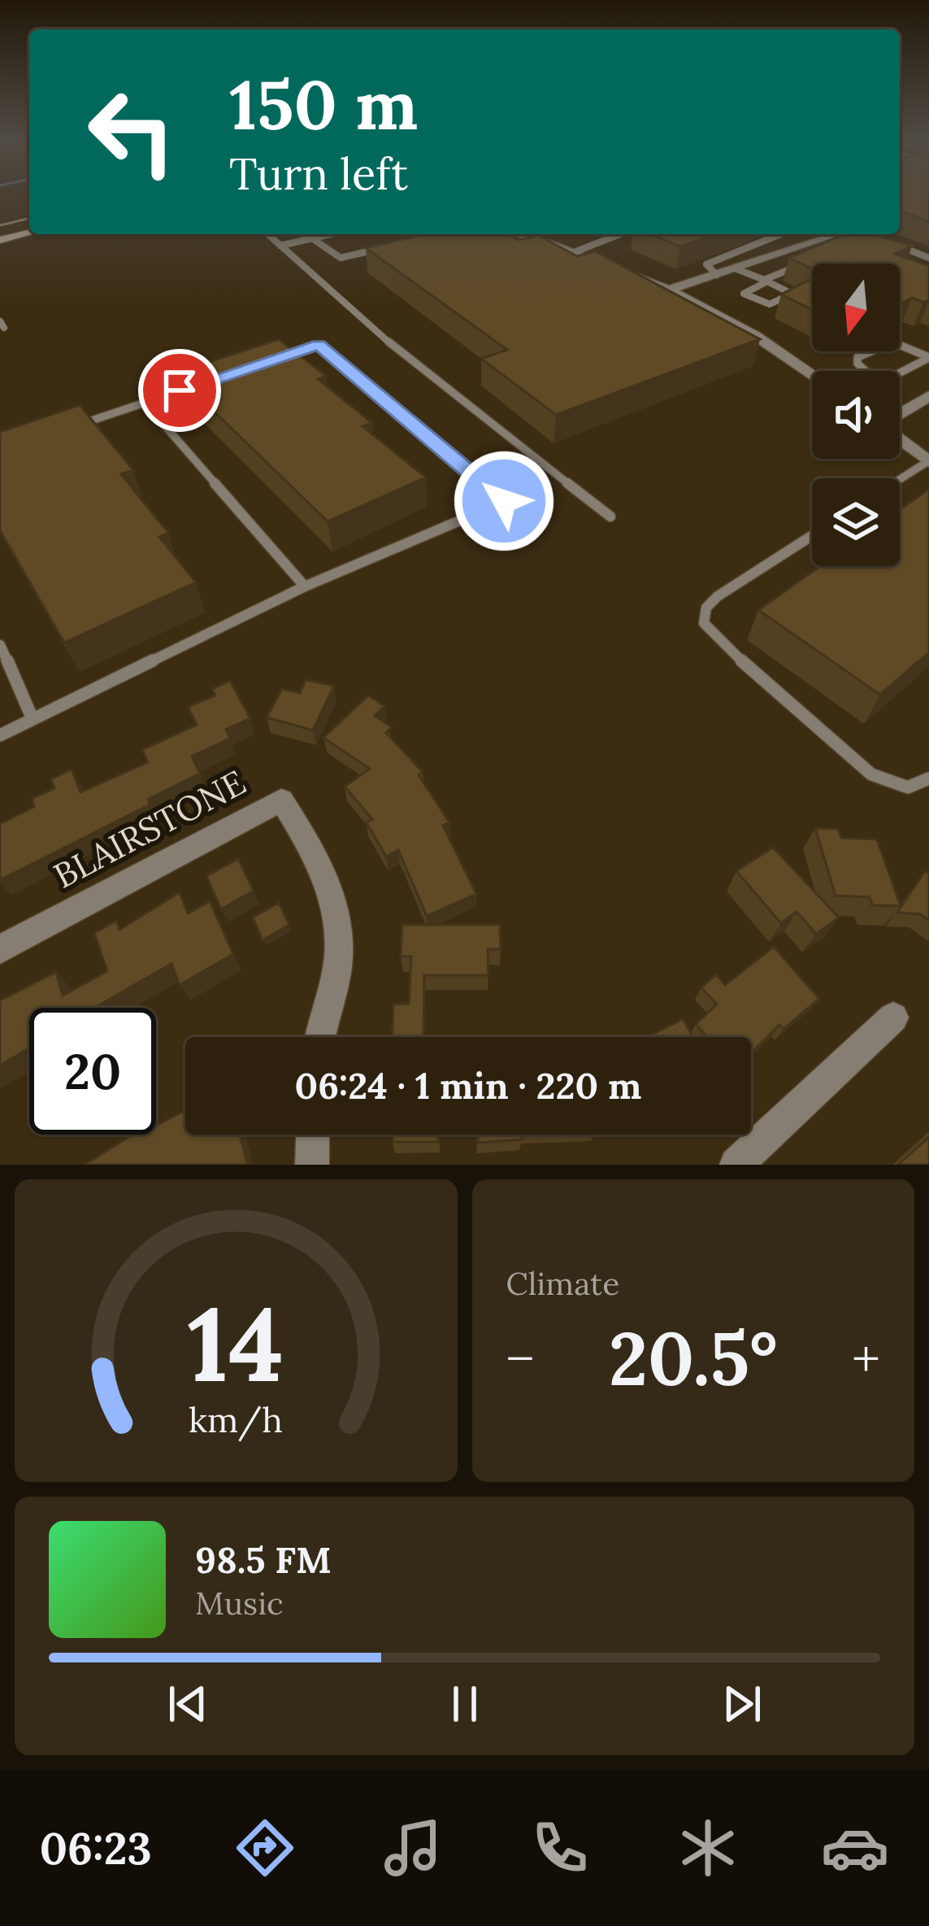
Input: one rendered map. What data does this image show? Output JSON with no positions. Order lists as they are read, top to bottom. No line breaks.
{"streets":{"street":["BLAIRSTONE"]},"north":"bottom","page":{"turn":["150 m","Turn left"],"limit":"20","trip":"06:24 · 1 min · 220 m","tile":"Climate","heat":["−","20.5°","+"],"song":["98.5 FM","Music"],"tabs":"06:23","gauge":["14","km/h"]}}
